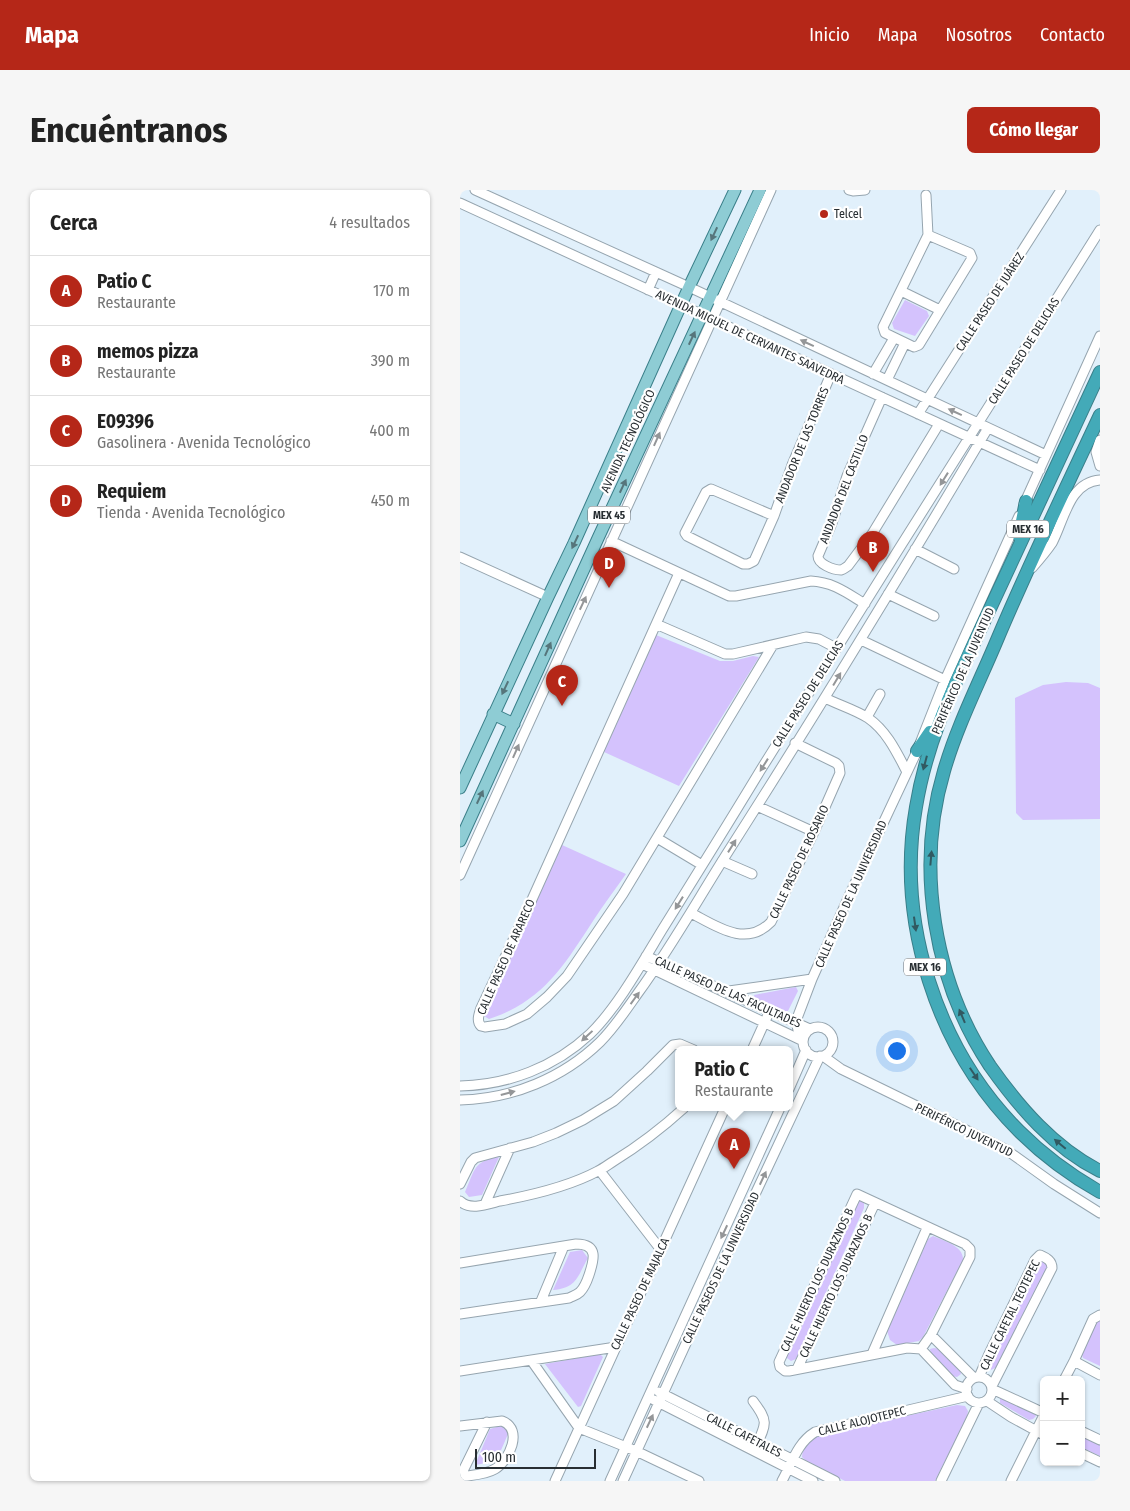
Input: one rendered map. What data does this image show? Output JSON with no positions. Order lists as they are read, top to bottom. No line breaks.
{"streets":{"highway":["MEX 16","PERIFÉRICO DE LA JUVENTUD"],"main road":["AVENIDA TECNOLÓGICO","MEX 45"],"street":["CALLE PASEO DE JUÁREZ","AVENIDA MIGUEL DE CERVANTES SAAVEDRA","CALLE PASEO DE DELICIAS","ANDADOR DE LAS TORRES","ANDADOR DEL CASTILLO","CALLE PASEO DE ROSARIO","CALLE PASEO DE LA UNIVERSIDAD","CALLE PASEO DE ARARECO","CALLE PASEO DE LAS FACULTADES","PERIFÉRICO JUVENTUD","CALLE PASEOS DE LA UNIVERSIDAD","CALLE HUERTO LOS DURAZNOS B","CALLE PASEO DE MAJALCA","CALLE CAFETAL TEOTEPEC","CALLE ALOJOTEPEC","CALLE CAFETALES"]},"crossings":[["CALLE PASEO DE JUÁREZ","AVENIDA MIGUEL DE CERVANTES SAAVEDRA"],["AVENIDA MIGUEL DE CERVANTES SAAVEDRA","CALLE PASEO DE DELICIAS"],["AVENIDA MIGUEL DE CERVANTES SAAVEDRA","AVENIDA TECNOLÓGICO"],["AVENIDA MIGUEL DE CERVANTES SAAVEDRA","ANDADOR DE LAS TORRES"],["AVENIDA MIGUEL DE CERVANTES SAAVEDRA","ANDADOR DEL CASTILLO"],["CALLE PASEO DE DELICIAS","CALLE PASEO DE ROSARIO"],["CALLE PASEO DE DELICIAS","CALLE PASEO DE LAS FACULTADES"],["CALLE PASEO DE LA UNIVERSIDAD","CALLE PASEO DE LAS FACULTADES"],["CALLE PASEO DE LAS FACULTADES","PERIFÉRICO JUVENTUD"],["CALLE PASEO DE LAS FACULTADES","CALLE PASEOS DE LA UNIVERSIDAD"],["PERIFÉRICO JUVENTUD","CALLE PASEOS DE LA UNIVERSIDAD"],["CALLE PASEOS DE LA UNIVERSIDAD","CALLE CAFETALES"],["CALLE CAFETAL TEOTEPEC","CALLE ALOJOTEPEC"],["CALLE ALOJOTEPEC","CALLE CAFETALES"]],"places":["Telcel"],"scale_bar":"100 m","page":{"header":"Mapa","nav":["Inicio","Mapa","Nosotros","Contacto"],"buttons":"Cómo llegar","title":"Encuéntranos","heading":["Cerca","4 resultados"],"list":[{"mark":"A","name":"Patio C","note":"Restaurante","value":"170 m"},{"mark":"B","name":"memos pizza","note":"Restaurante","value":"390 m"},{"mark":"C","name":"E09396","note":"Gasolinera · Avenida Tecnológico","value":"400 m"},{"mark":"D","name":"Requiem","note":"Tienda · Avenida Tecnológico","value":"450 m"}],"pins":["B","D","C","A"],"popup":["Patio C","Restaurante"],"map_buttons":["+","−"],"scale":"100 m"}}
